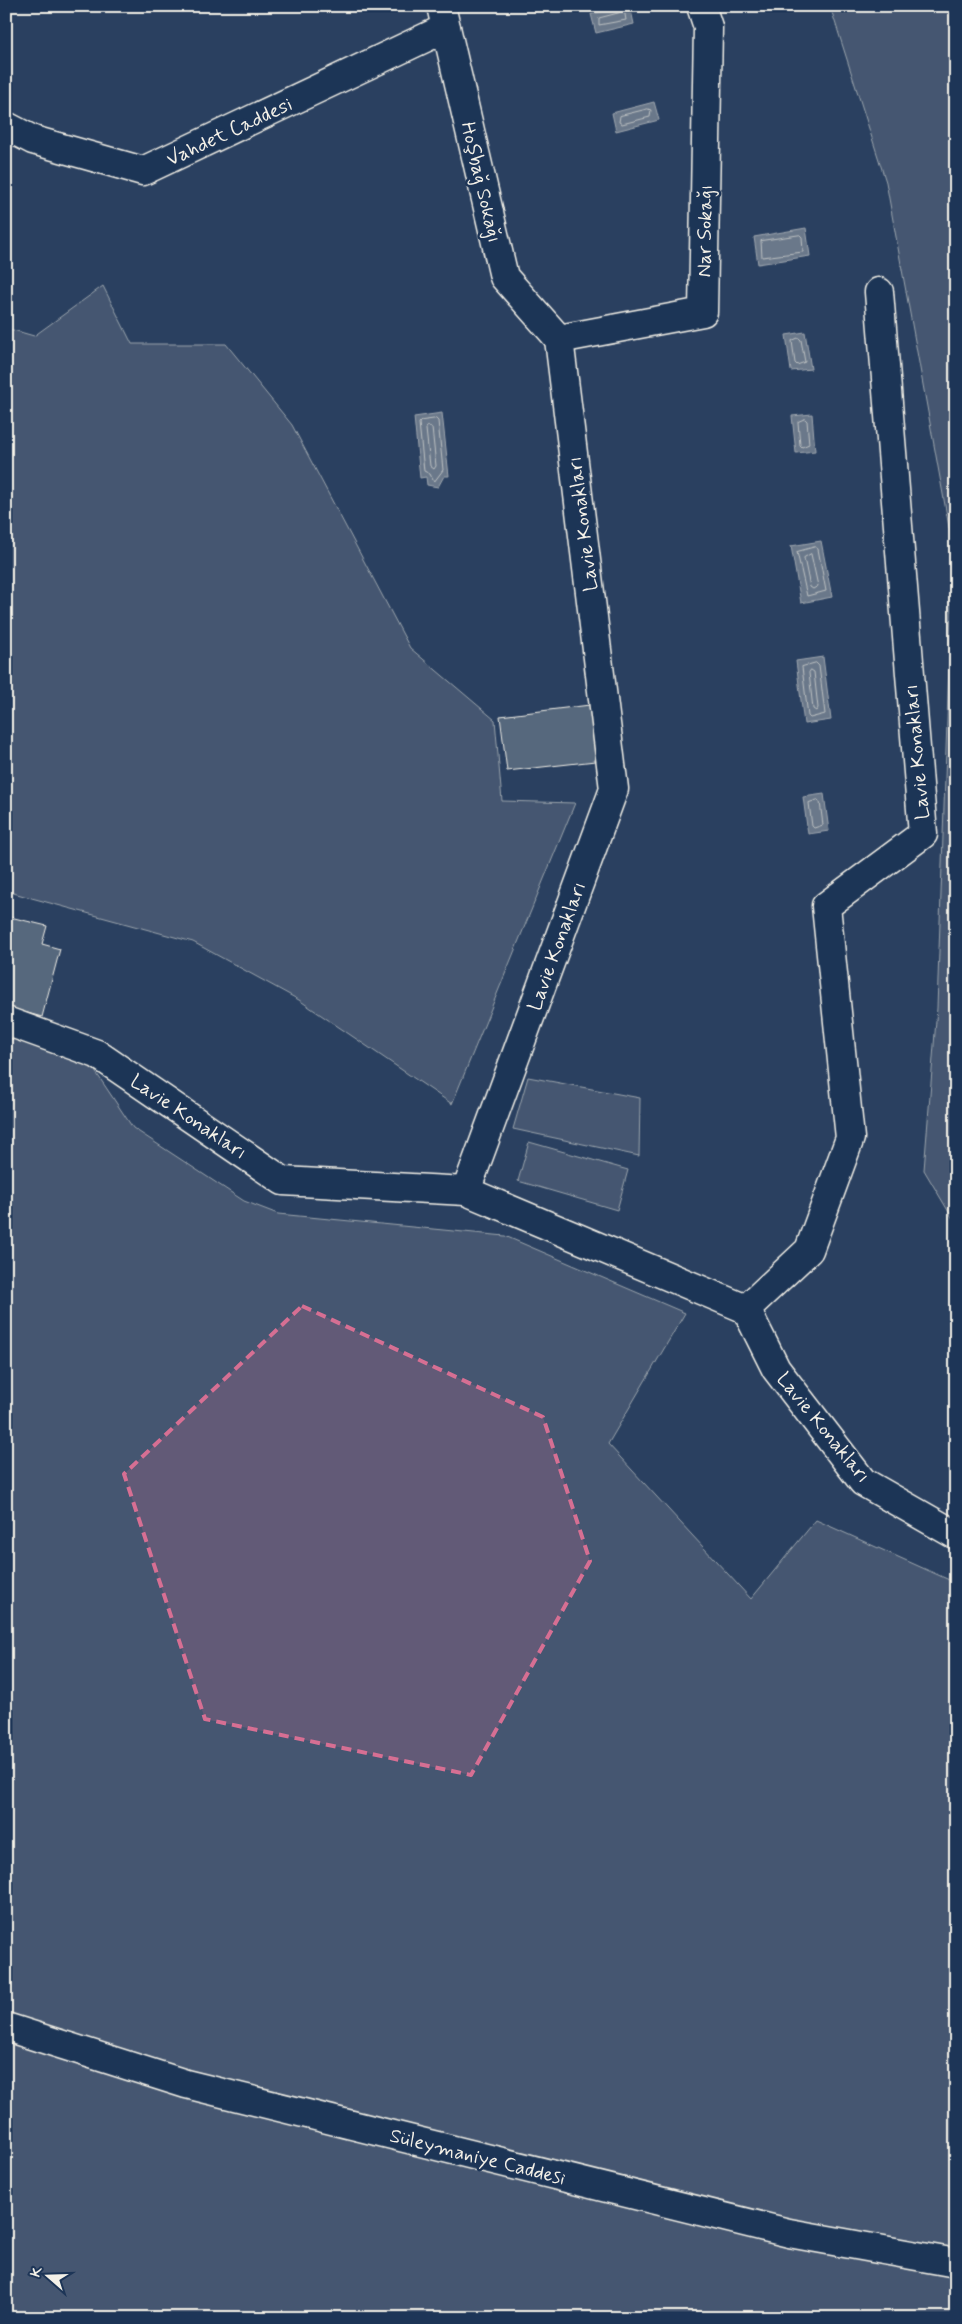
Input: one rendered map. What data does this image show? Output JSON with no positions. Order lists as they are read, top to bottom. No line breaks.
{"streets":{"street":["Vahdet Caddesi","Hoşbağ Sokağı","Nar Sokağı","Lavie Konakları","Süleymaniye Caddesi"]},"crossings":[["Vahdet Caddesi","Hoşbağ Sokağı"],["Hoşbağ Sokağı","Nar Sokağı"],["Hoşbağ Sokağı","Lavie Konakları"],["Nar Sokağı","Lavie Konakları"]],"north":"left"}
